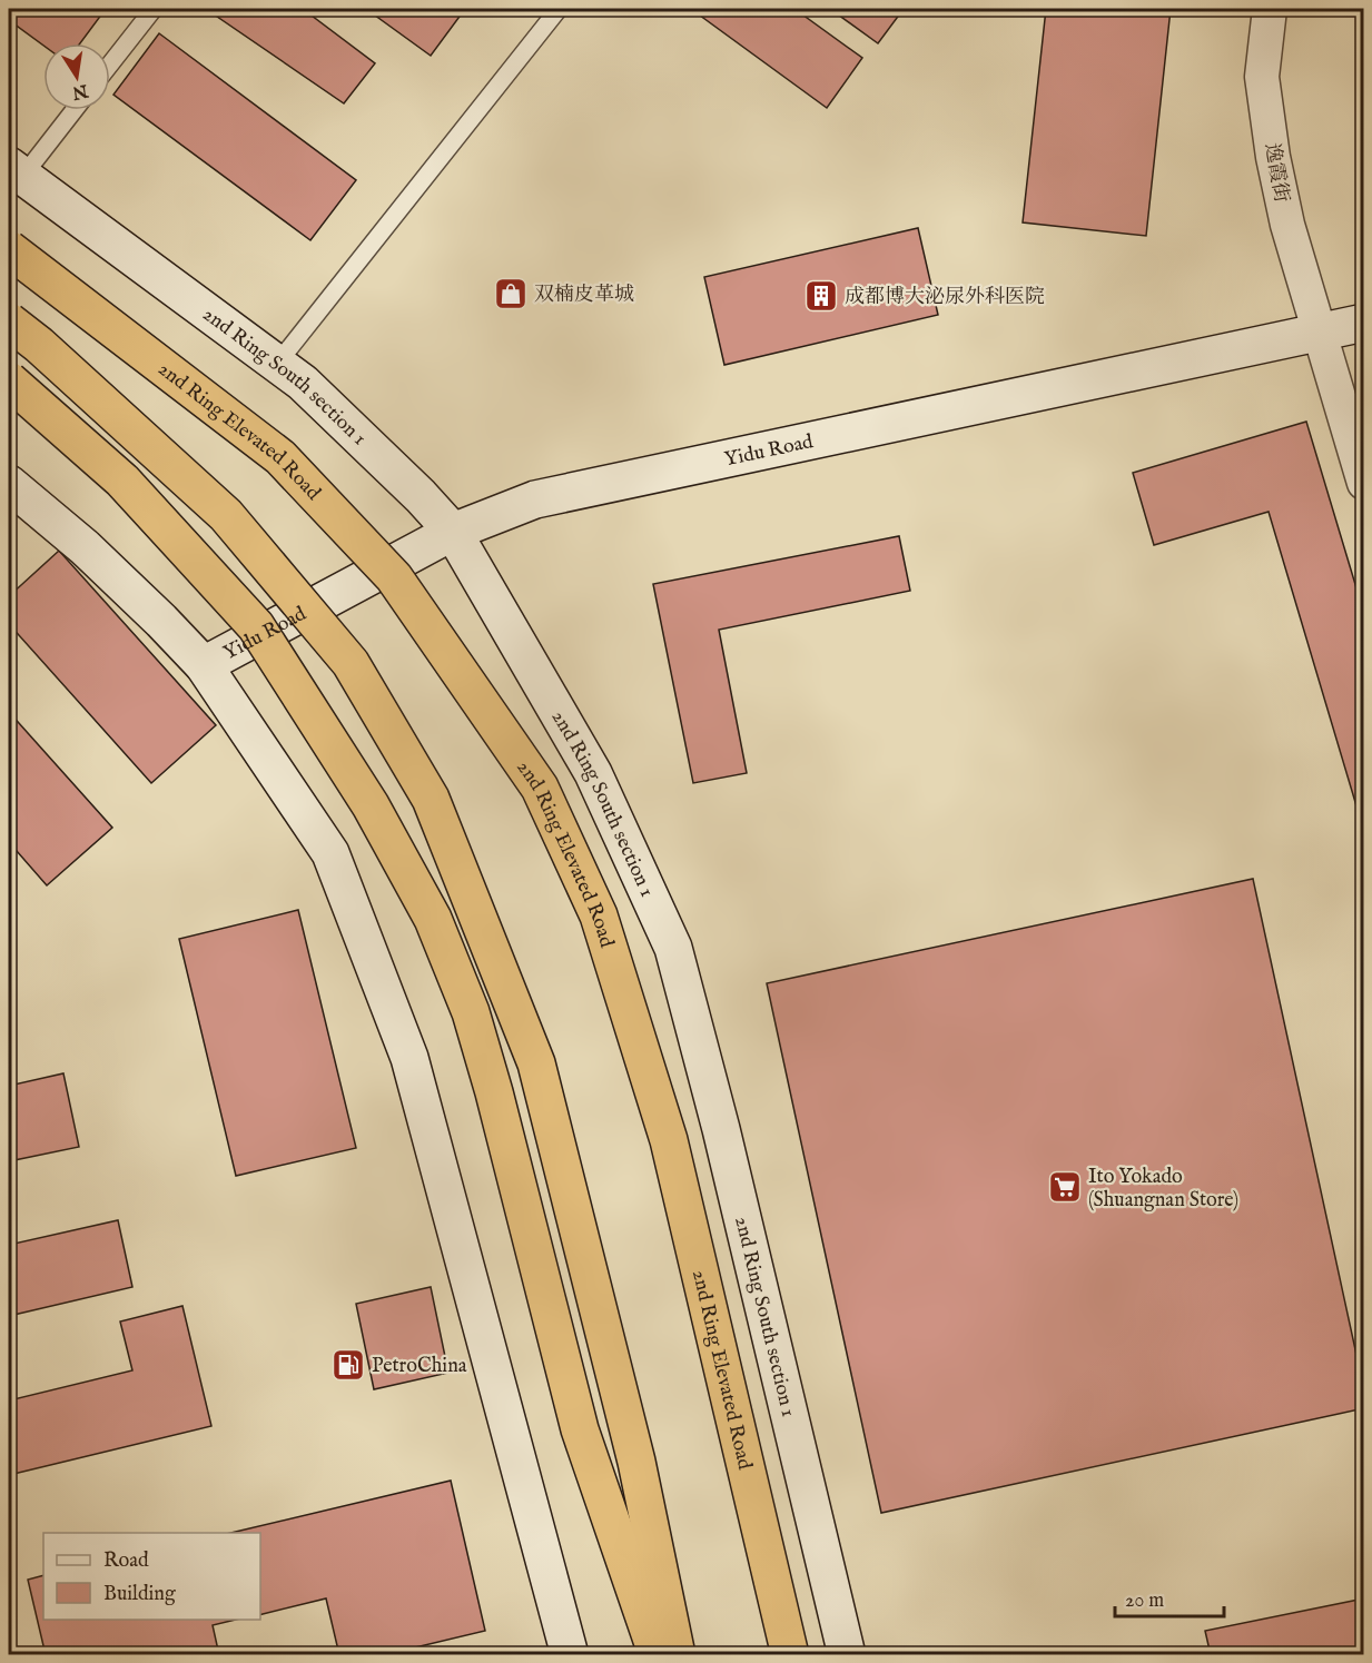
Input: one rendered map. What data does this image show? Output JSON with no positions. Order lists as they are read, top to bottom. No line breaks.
{"streets":{"highway":["2nd Ring Elevated Road"],"main road":["2nd Ring South section 1","Yidu Road"],"street":["逸霞街"]},"crossings":[["逸霞街","Yidu Road"],["2nd Ring South section 1","Yidu Road"]],"places":{"shop":["双楠皮革城"],"building":["成都博大泌尿外科医院"],"supermarket":["Ito Yokado (Shuangnan Store)"],"fuel station":["PetroChina"]},"legend":["Road","Building"],"scale_bar":"20 m","north":"bottom"}
